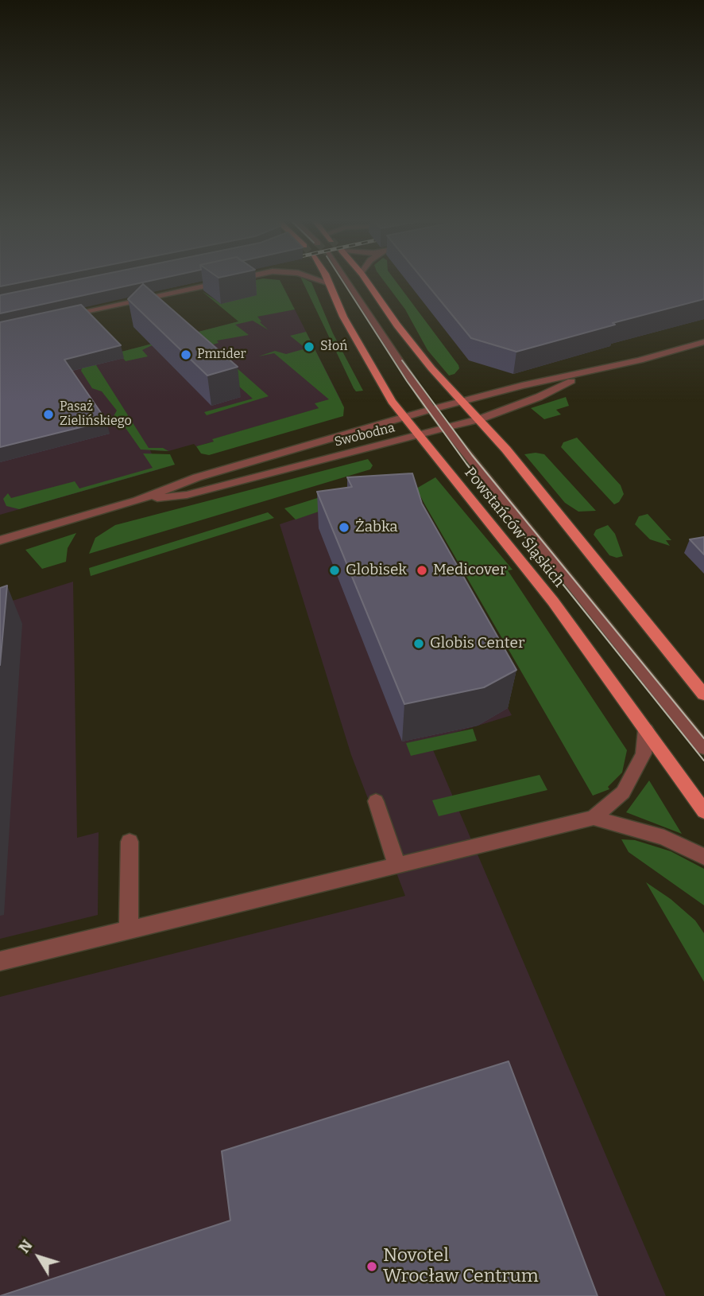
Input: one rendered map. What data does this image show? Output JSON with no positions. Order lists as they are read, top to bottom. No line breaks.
{"streets":{"main road":["Powstańców Śląskich"],"street":["Swobodna"]},"crossings":[["Swobodna","Powstańców Śląskich"]],"places":["Słoń","Pmrider","Pasaż Zielińskiego","Żabka","Globisek","Medicover","Globis Center","Novotel Wrocław Centrum"],"north":"top left"}
